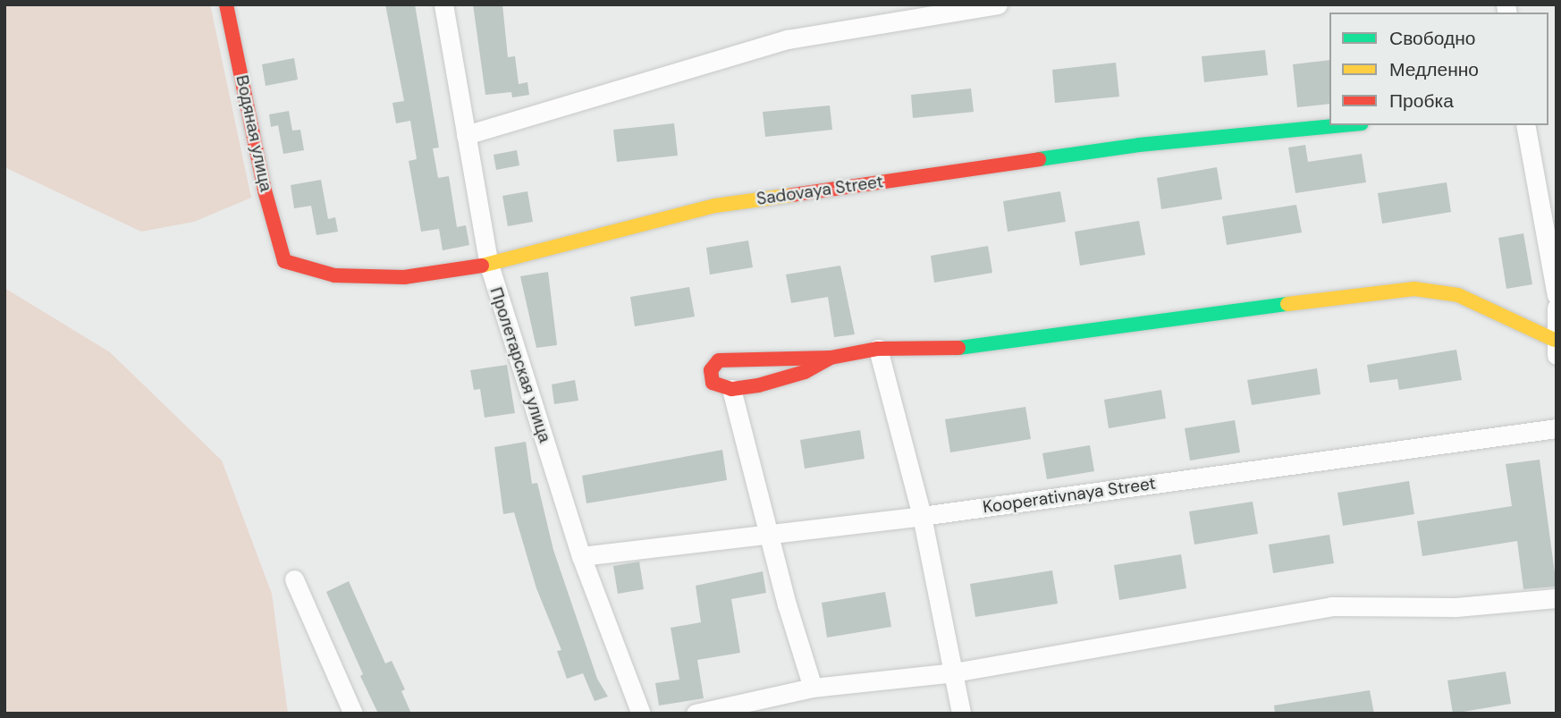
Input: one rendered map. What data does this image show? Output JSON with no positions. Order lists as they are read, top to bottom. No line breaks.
{"streets":{"street":["Водяная улица","Sadovaya Street","Пролетарская улица","Kooperativnaya Street"]},"crossings":[["Водяная улица","Sadovaya Street"],["Sadovaya Street","Пролетарская улица"],["Пролетарская улица","Kooperativnaya Street"]],"legend":["Свободно","Медленно","Пробка"]}
